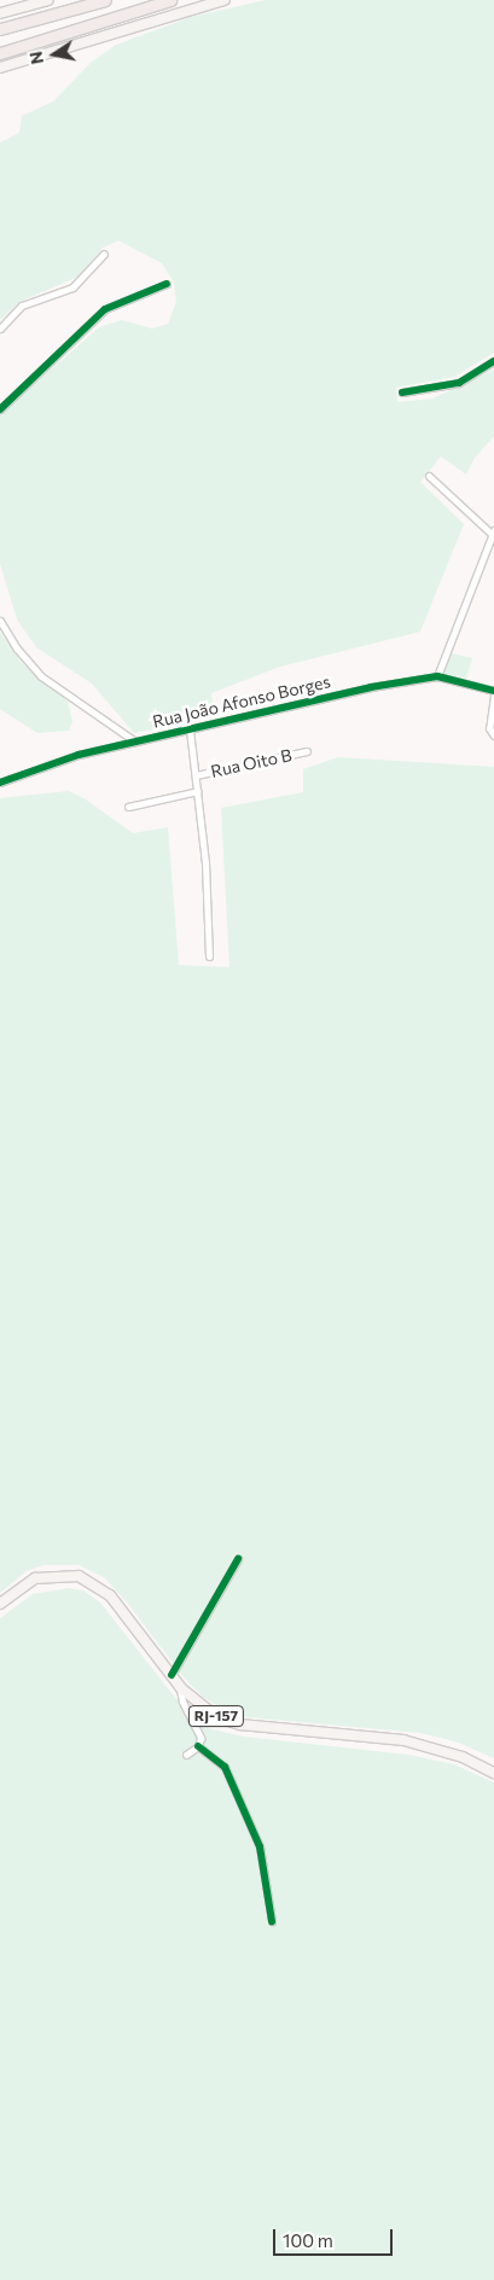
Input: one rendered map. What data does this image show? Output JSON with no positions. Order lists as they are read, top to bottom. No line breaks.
{"streets":{"main road":["RJ-157"],"street":["Rua João Afonso Borges","Rua Oito B"]},"scale_bar":"100 m","north":"left"}
